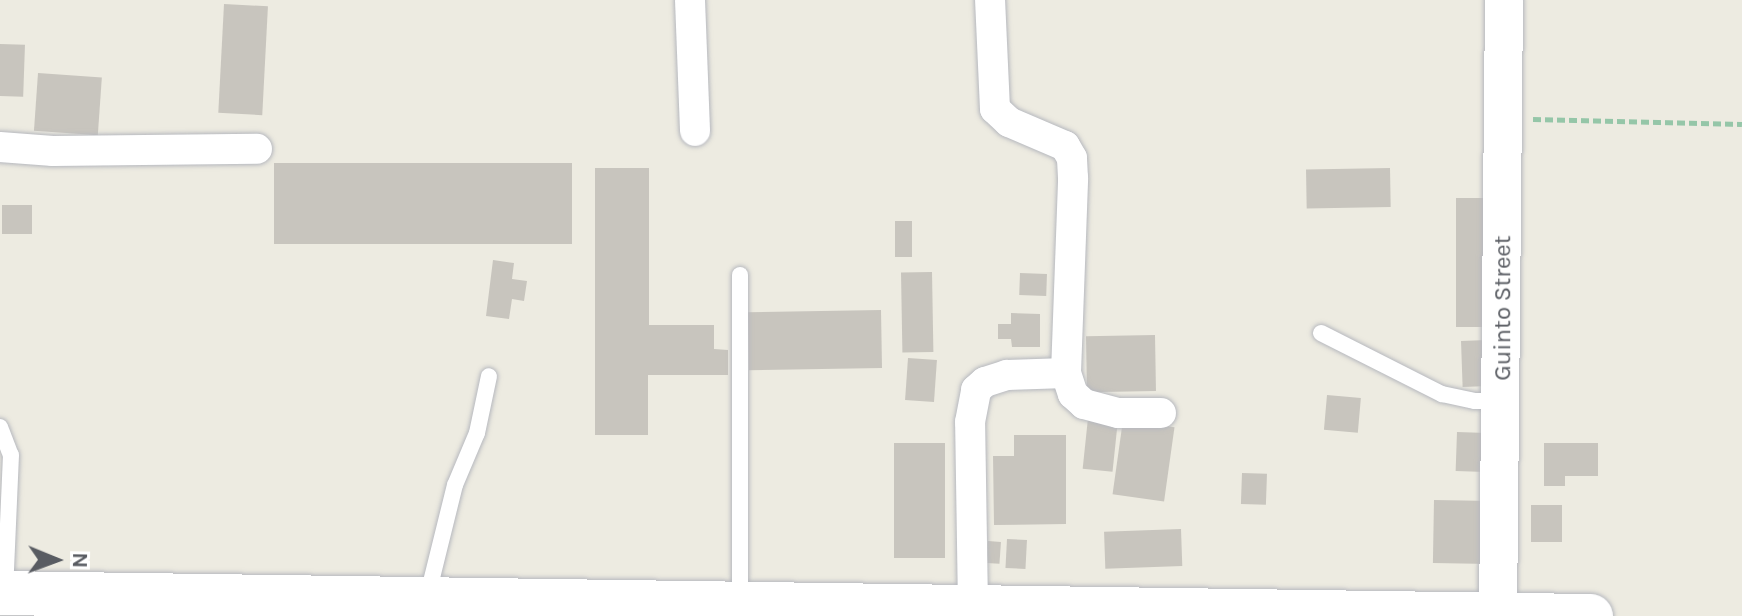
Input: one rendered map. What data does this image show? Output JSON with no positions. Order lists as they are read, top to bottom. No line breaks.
{"streets":{"street":["Guinto Street"]},"north":"right"}
